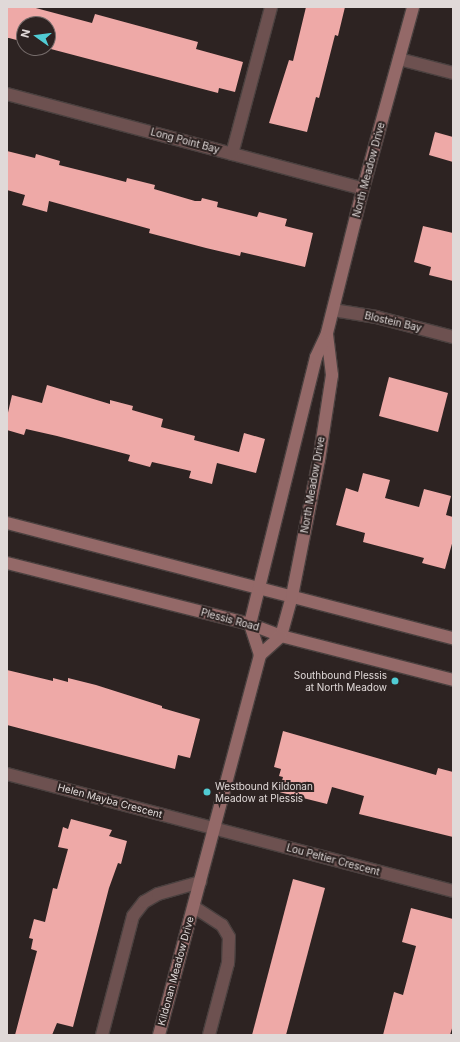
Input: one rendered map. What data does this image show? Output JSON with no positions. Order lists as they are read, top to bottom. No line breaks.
{"streets":{"street":["Long Point Bay","North Meadow Drive","Blostein Bay","Plessis Road","Helen Mayba Crescent","Lou Peltier Crescent","Kildonan Meadow Drive"]},"crossings":[["Long Point Bay","North Meadow Drive"],["North Meadow Drive","Blostein Bay"],["North Meadow Drive","Plessis Road"],["Helen Mayba Crescent","Lou Peltier Crescent"],["Helen Mayba Crescent","Kildonan Meadow Drive"],["Lou Peltier Crescent","Kildonan Meadow Drive"]],"places":["Southbound Plessis at North Meadow","Westbound Kildonan Meadow at Plessis"],"north":"left"}
